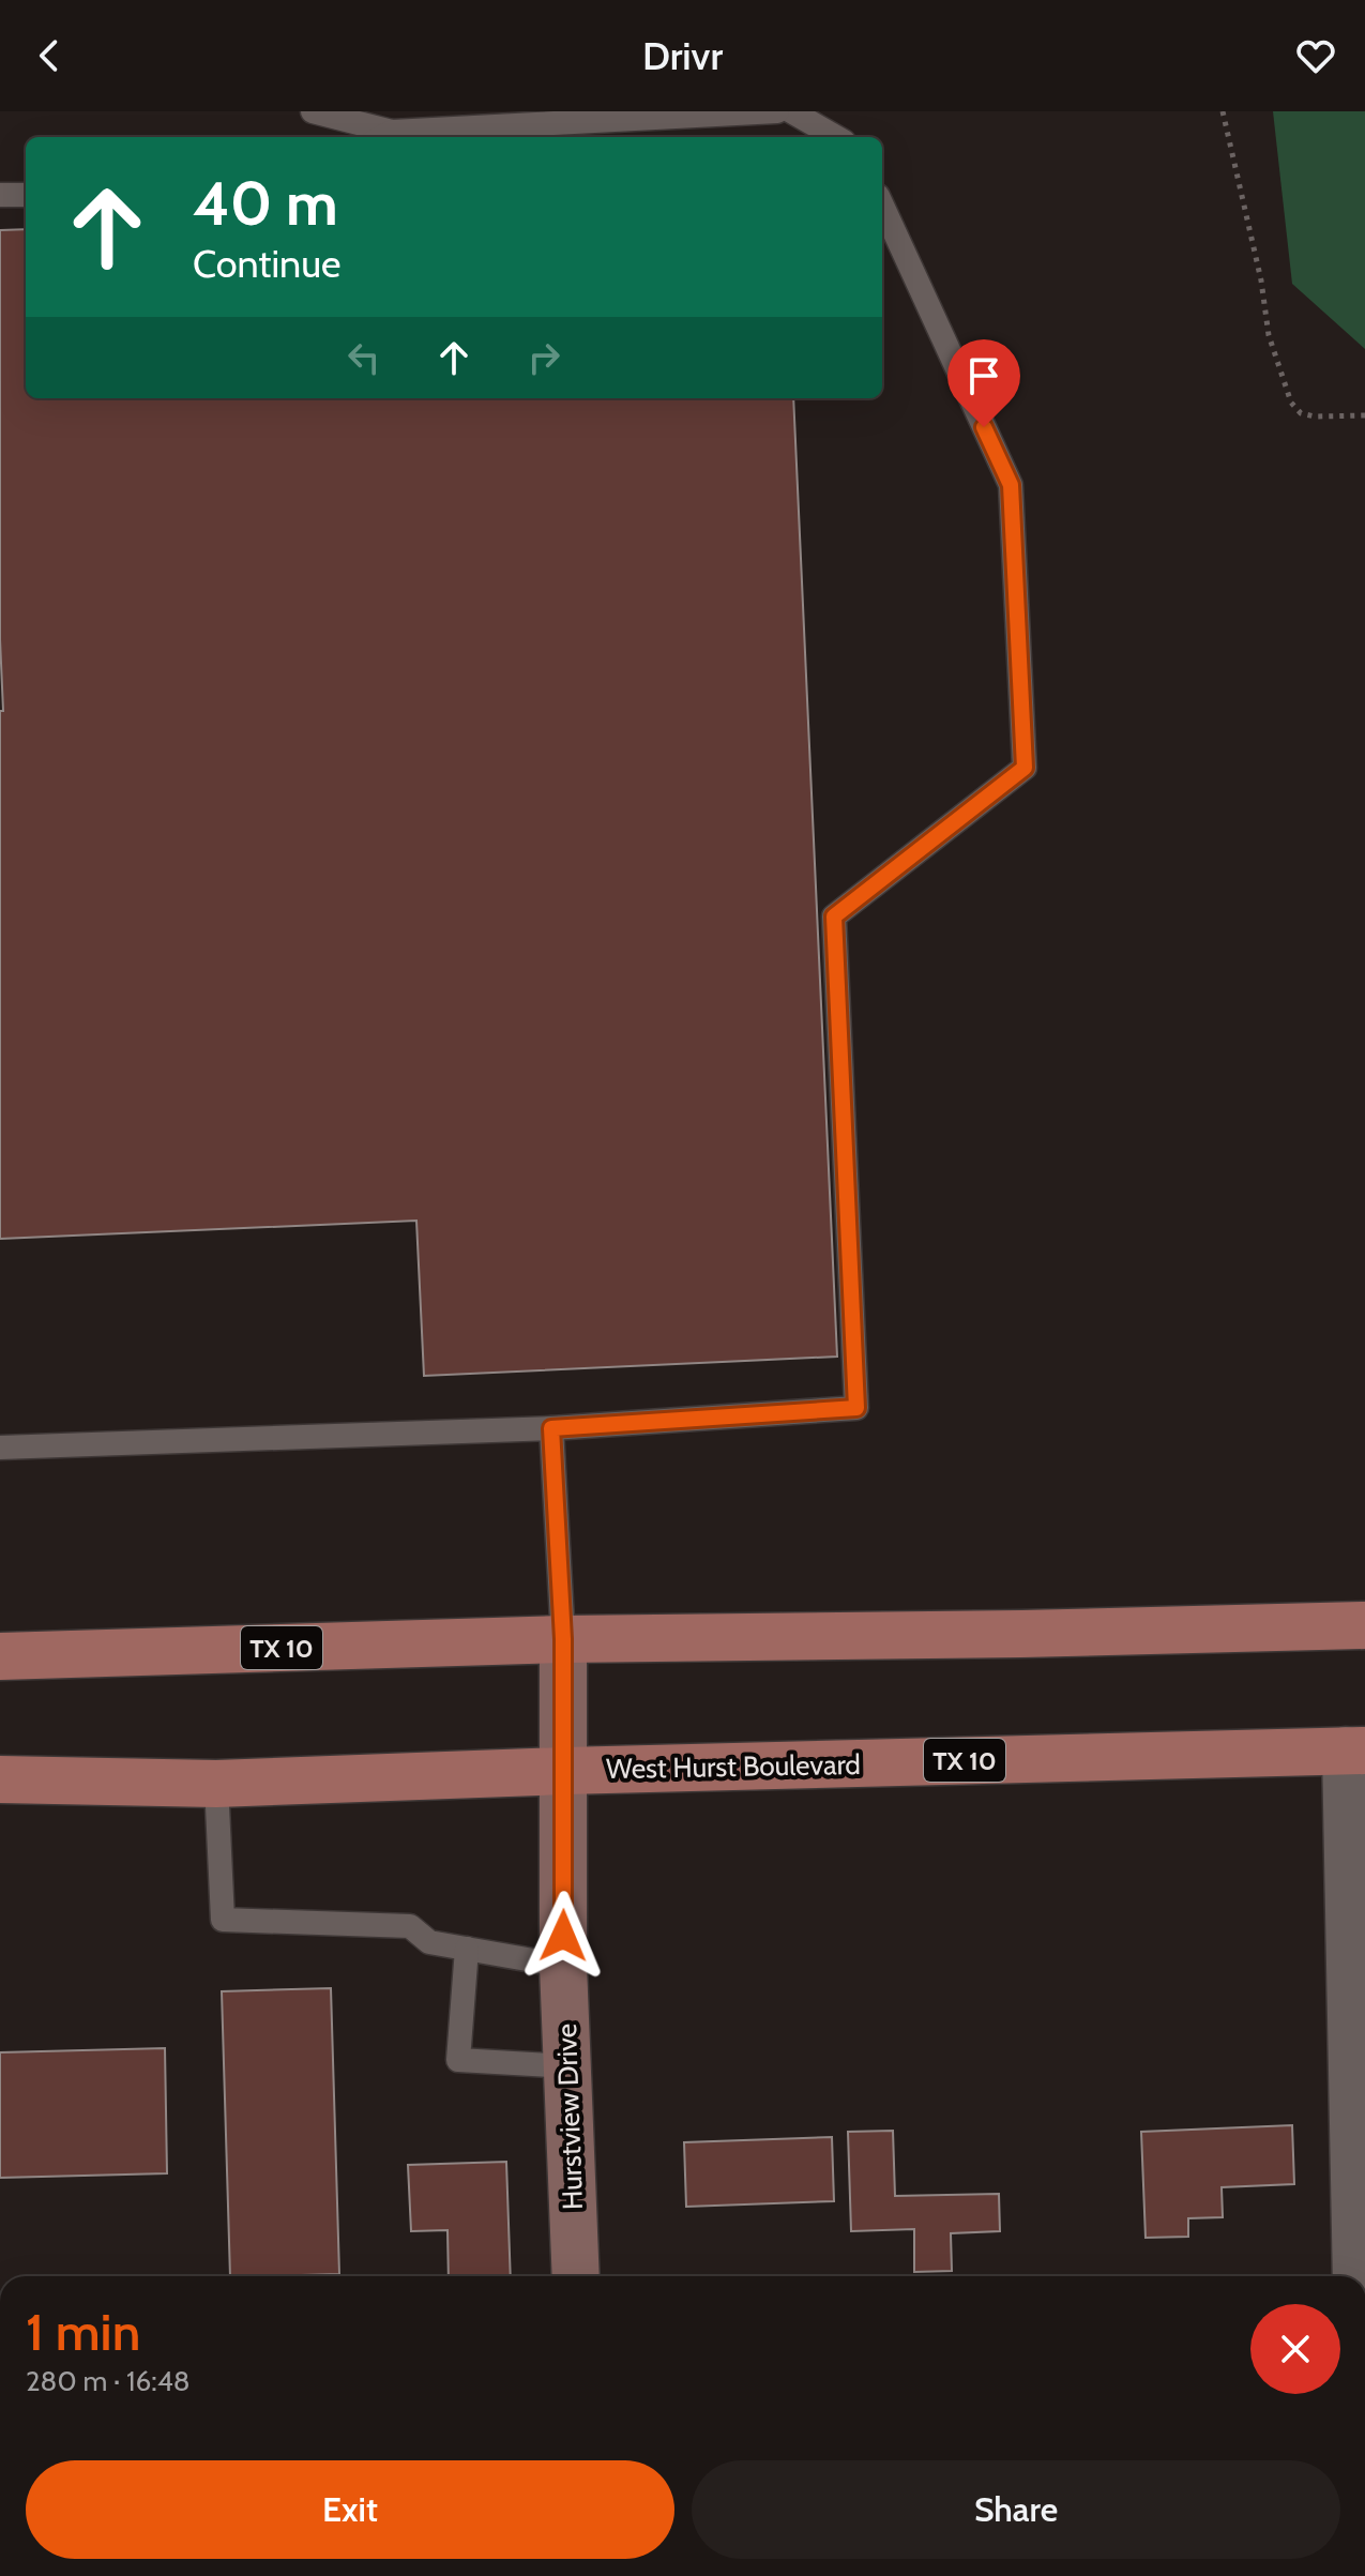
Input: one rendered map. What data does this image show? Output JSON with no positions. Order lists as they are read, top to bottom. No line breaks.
{"streets":{"main road":["TX 10","West Hurst Boulevard"],"street":["Hurstview Drive"]},"crossings":[["TX 10","Hurstview Drive"],["West Hurst Boulevard","Hurstview Drive"]],"page":{"header":"Drivr","turn":["40 m","Continue"],"heading":["1 min","280 m · 16:48"],"buttons":["Exit","Share"]}}
